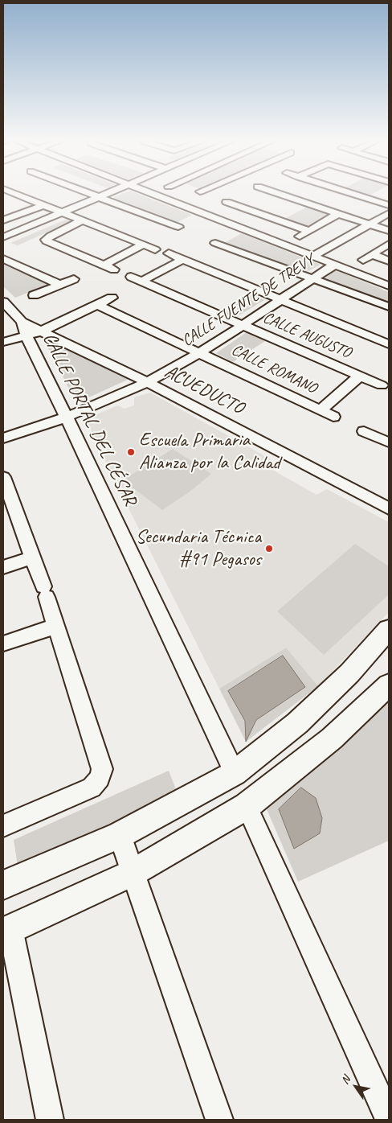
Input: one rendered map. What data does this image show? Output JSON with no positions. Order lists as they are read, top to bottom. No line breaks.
{"streets":{"street":["CALLE FUENTE DE TREVY","CALLE AUGUSTO","CALLE ROMANO","ACUEDUCTO","CALLE PORTAL DEL CÉSAR"]},"crossings":[["CALLE FUENTE DE TREVY","CALLE AUGUSTO"],["CALLE FUENTE DE TREVY","CALLE ROMANO"],["CALLE FUENTE DE TREVY","ACUEDUCTO"],["CALLE FUENTE DE TREVY","CALLE PORTAL DEL CÉSAR"],["ACUEDUCTO","CALLE PORTAL DEL CÉSAR"]],"places":["Escuela Primaria Alianza por la Calidad","Secundaria Técnica #91 Pegasos"],"north":"top left"}
